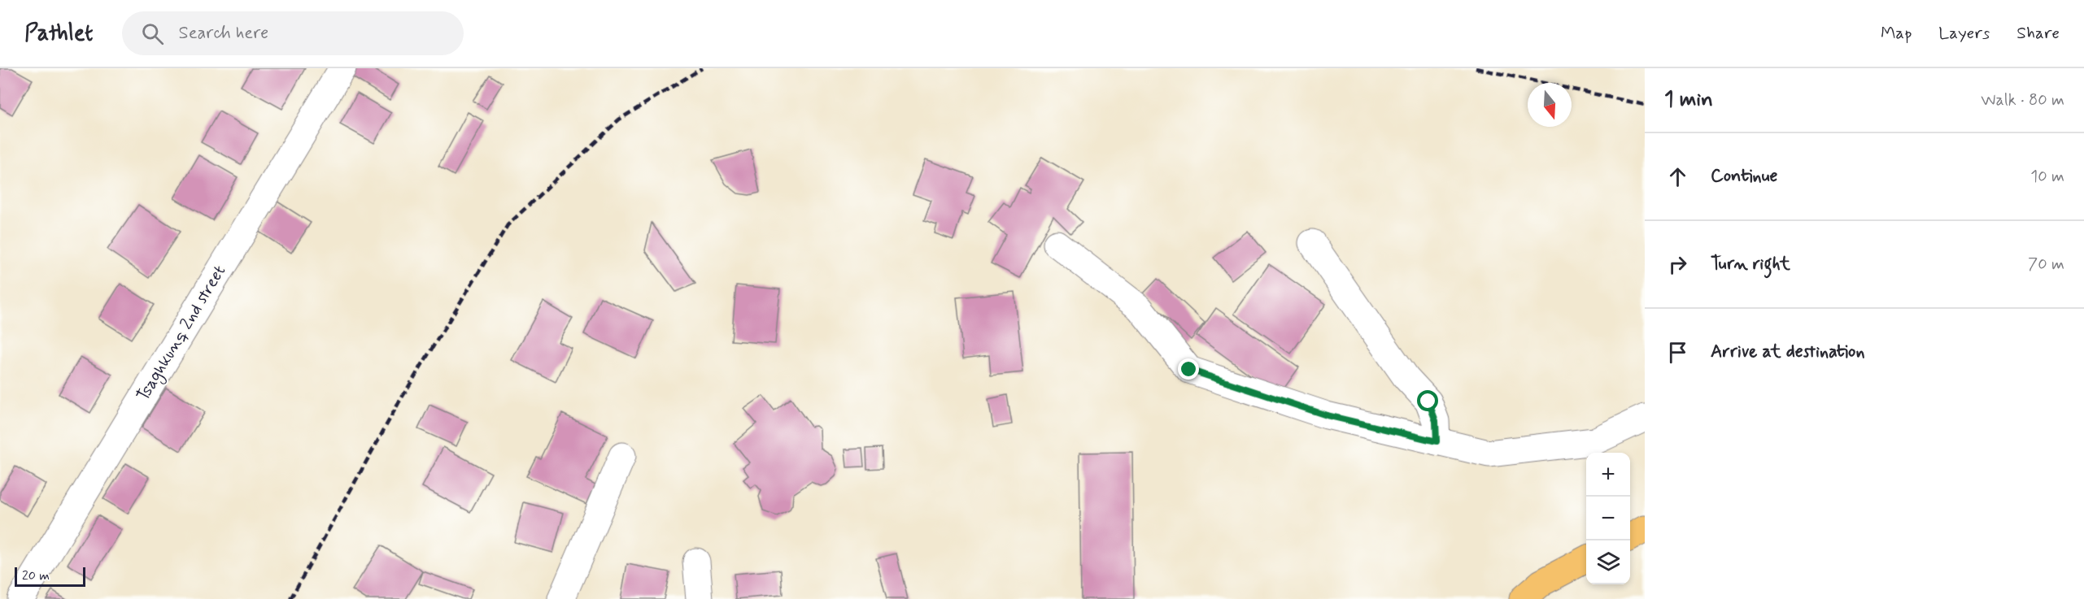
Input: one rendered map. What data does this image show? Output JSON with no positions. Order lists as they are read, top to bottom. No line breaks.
{"streets":{"street":["Tsaghkunq 2nd street"]},"scale_bar":"20 m","north":"bottom","page":{"header":"Pathlet","search":"Search here","nav":["Map","Layers","Share"],"heading":["1 min","Walk · 80 m"],"list":[["Continue","10 m"],["Turn right","70 m"],"Arrive at destination"],"map_buttons":["+","−"],"scale":"20 m"}}
